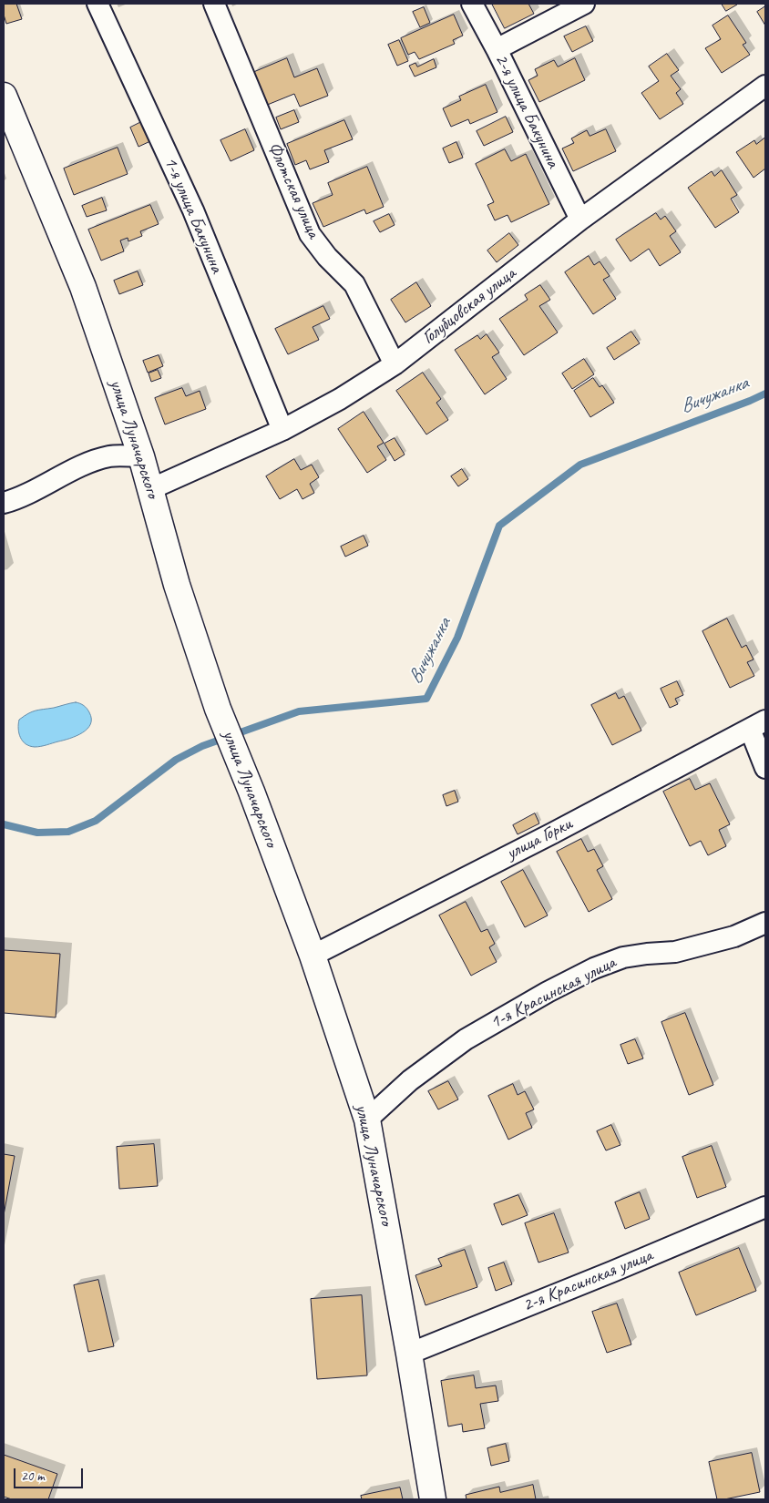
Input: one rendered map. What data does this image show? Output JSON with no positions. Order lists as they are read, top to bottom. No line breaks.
{"streets":{"main road":["улица Луначарского"],"street":["2-я улица Бакунина","Флотская улица","1-я улица Бакунина","Голубцовская улица","улица Горки","1-я Красинская улица","2-я Красинская улица"]},"crossings":[["2-я улица Бакунина","Голубцовская улица"],["Флотская улица","Голубцовская улица"],["1-я улица Бакунина","Голубцовская улица"],["Голубцовская улица","улица Луначарского"],["улица Луначарского","улица Горки"],["улица Луначарского","1-я Красинская улица"],["улица Луначарского","2-я Красинская улица"]],"water":["Вичужанка"],"scale_bar":"20 m"}
